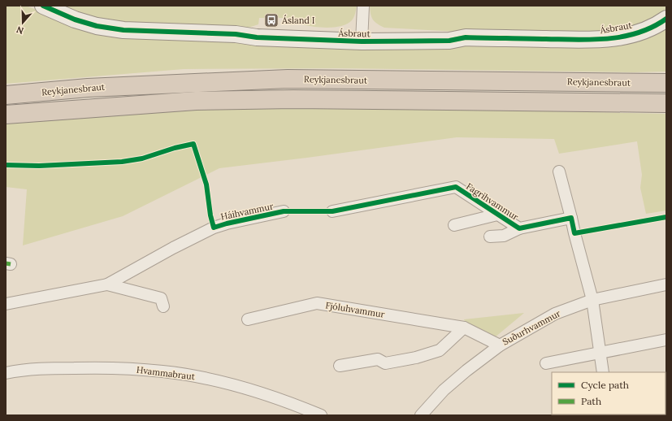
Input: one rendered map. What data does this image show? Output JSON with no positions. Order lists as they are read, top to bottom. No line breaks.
{"streets":{"highway":["Reykjanesbraut"],"street":["Ásbraut","Fagrihvammur","Háihvammur","Fjóluhvammur","Suðurhvammur","Hvammabraut"]},"crossings":[["Fjóluhvammur","Suðurhvammur"]],"places":{"bus stop":["Ásland I"]},"legend":["Cycle path","Path"],"north":"bottom"}
